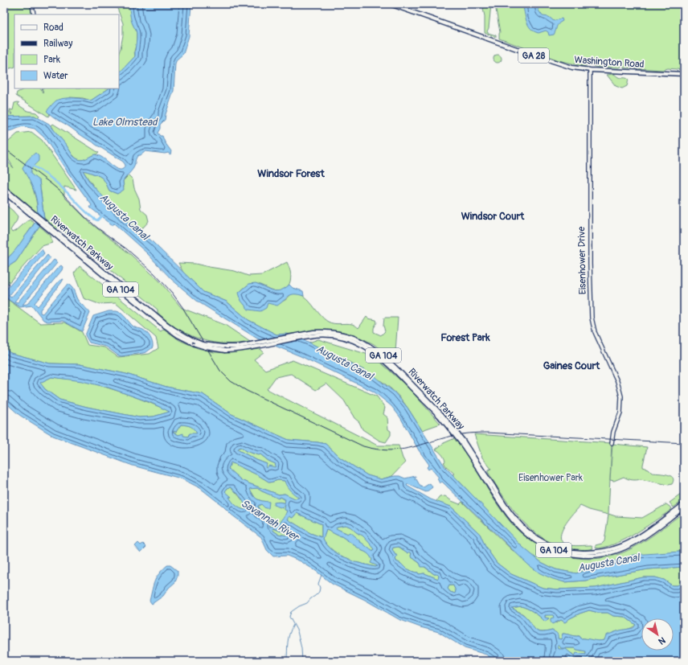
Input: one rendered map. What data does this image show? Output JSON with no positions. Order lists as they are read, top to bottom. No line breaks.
{"streets":{"main road":["GA 28","Washington Road","Riverwatch Parkway","GA 104"],"street":["Eisenhower Drive"]},"crossings":[["Washington Road","Eisenhower Drive"]],"districts":["Windsor Forest","Windsor Court","Forest Park","Gaines Court"],"water":["Lake Olmstead","Augusta Canal","Savannah River"],"parks":["Eisenhower Park"],"legend":["Road","Railway","Park","Water"],"north":"bottom right"}
